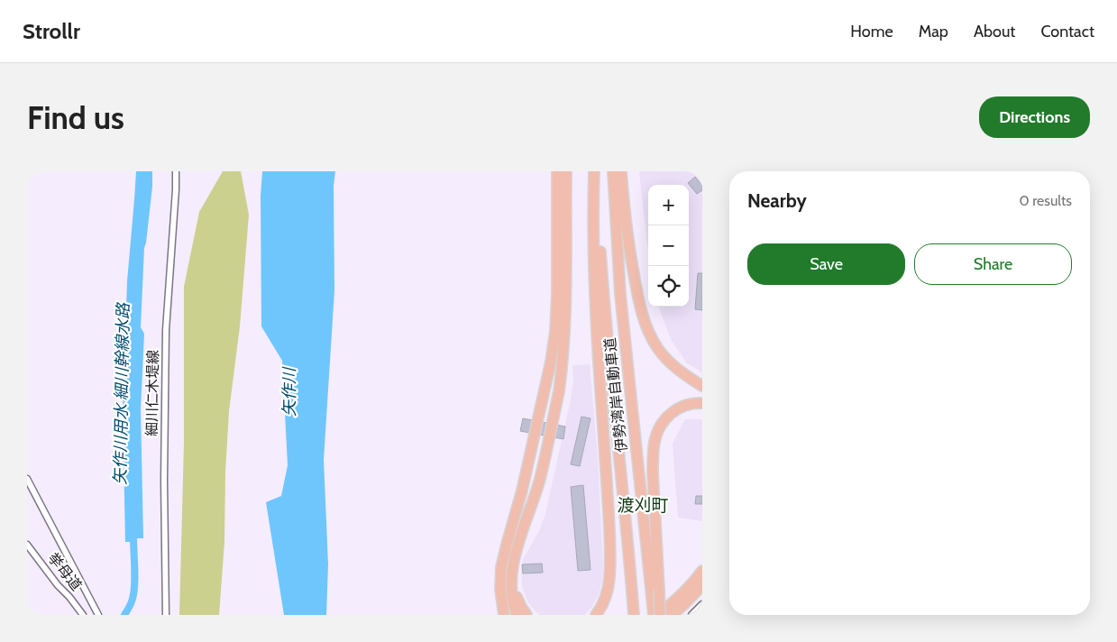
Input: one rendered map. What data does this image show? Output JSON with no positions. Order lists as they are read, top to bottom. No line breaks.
{"streets":{"highway":["伊勢湾岸自動車道"],"street":["細川仁木堤線","挙母道"]},"districts":["渡刈町"],"water":["矢作川","矢作川用水 細川幹線水路"],"page":{"header":"Strollr","nav":["Home","Map","About","Contact"],"buttons":["Directions",["Save","Share"]],"title":"Find us","heading":["Nearby","0 results"],"map_buttons":["+","−"]}}
